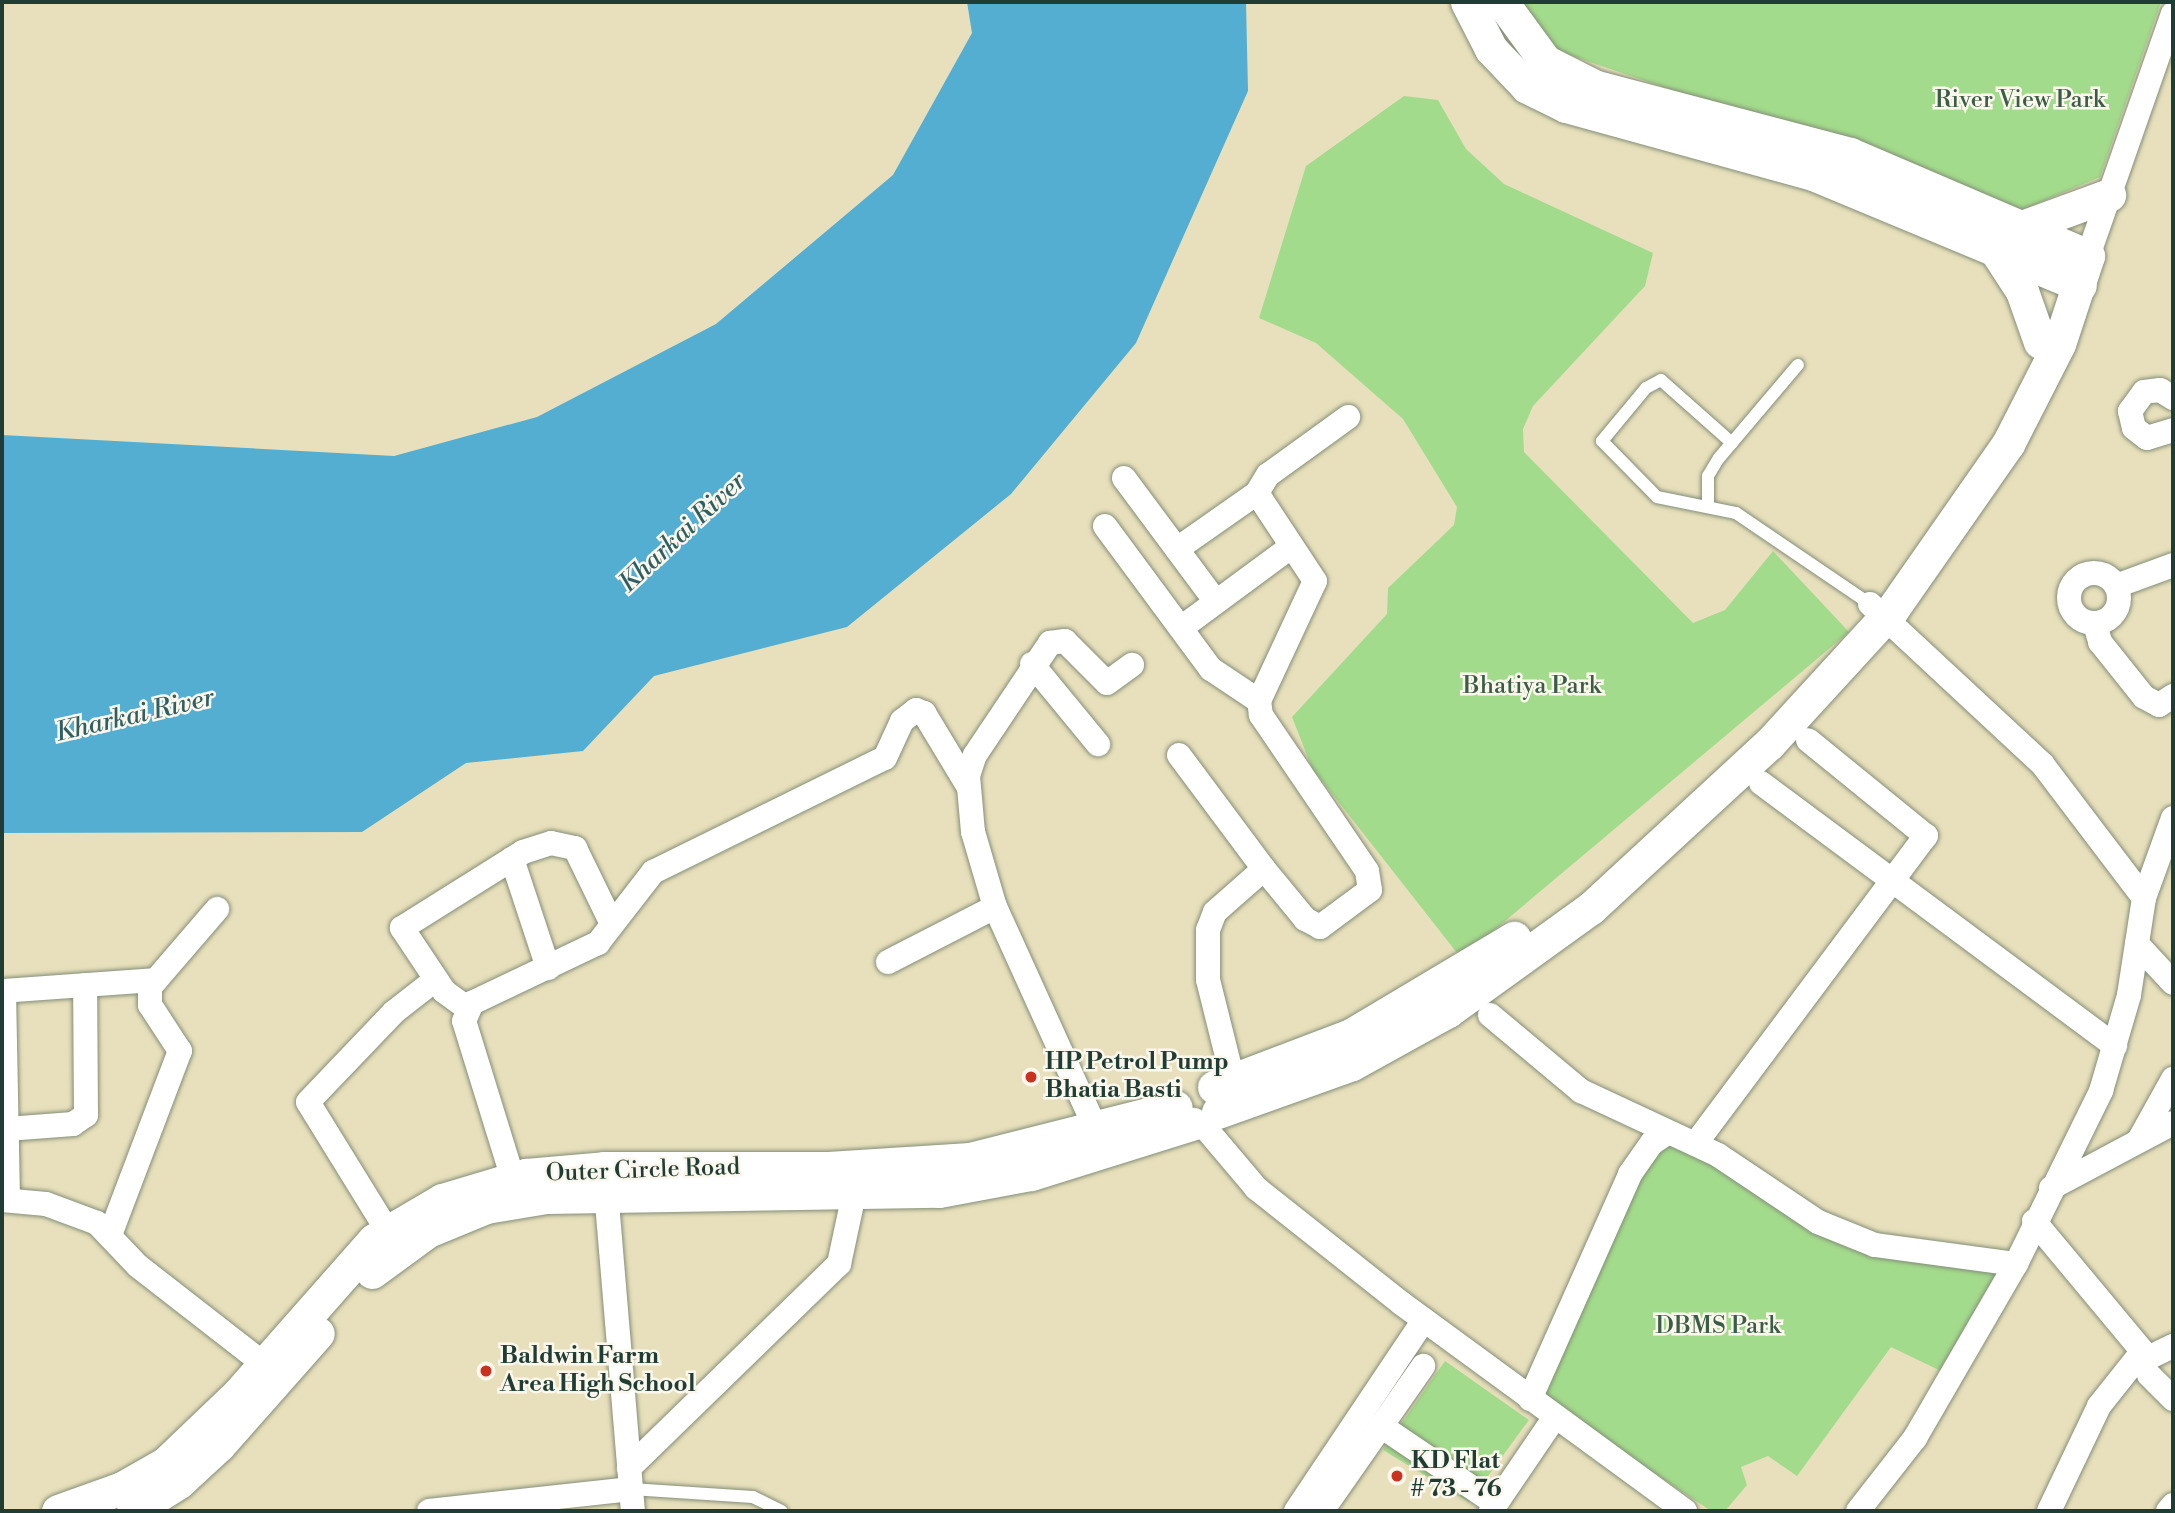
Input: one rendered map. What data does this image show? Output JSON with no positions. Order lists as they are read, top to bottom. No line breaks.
{"streets":{"main road":["Outer Circle Road"]},"water":["Kharkai River"],"parks":["River View Park","Bhatiya Park","DBMS Park"],"places":["HP Petrol Pump Bhatia Basti","Baldwin Farm Area High School","KD Flat # 73 - 76"]}
